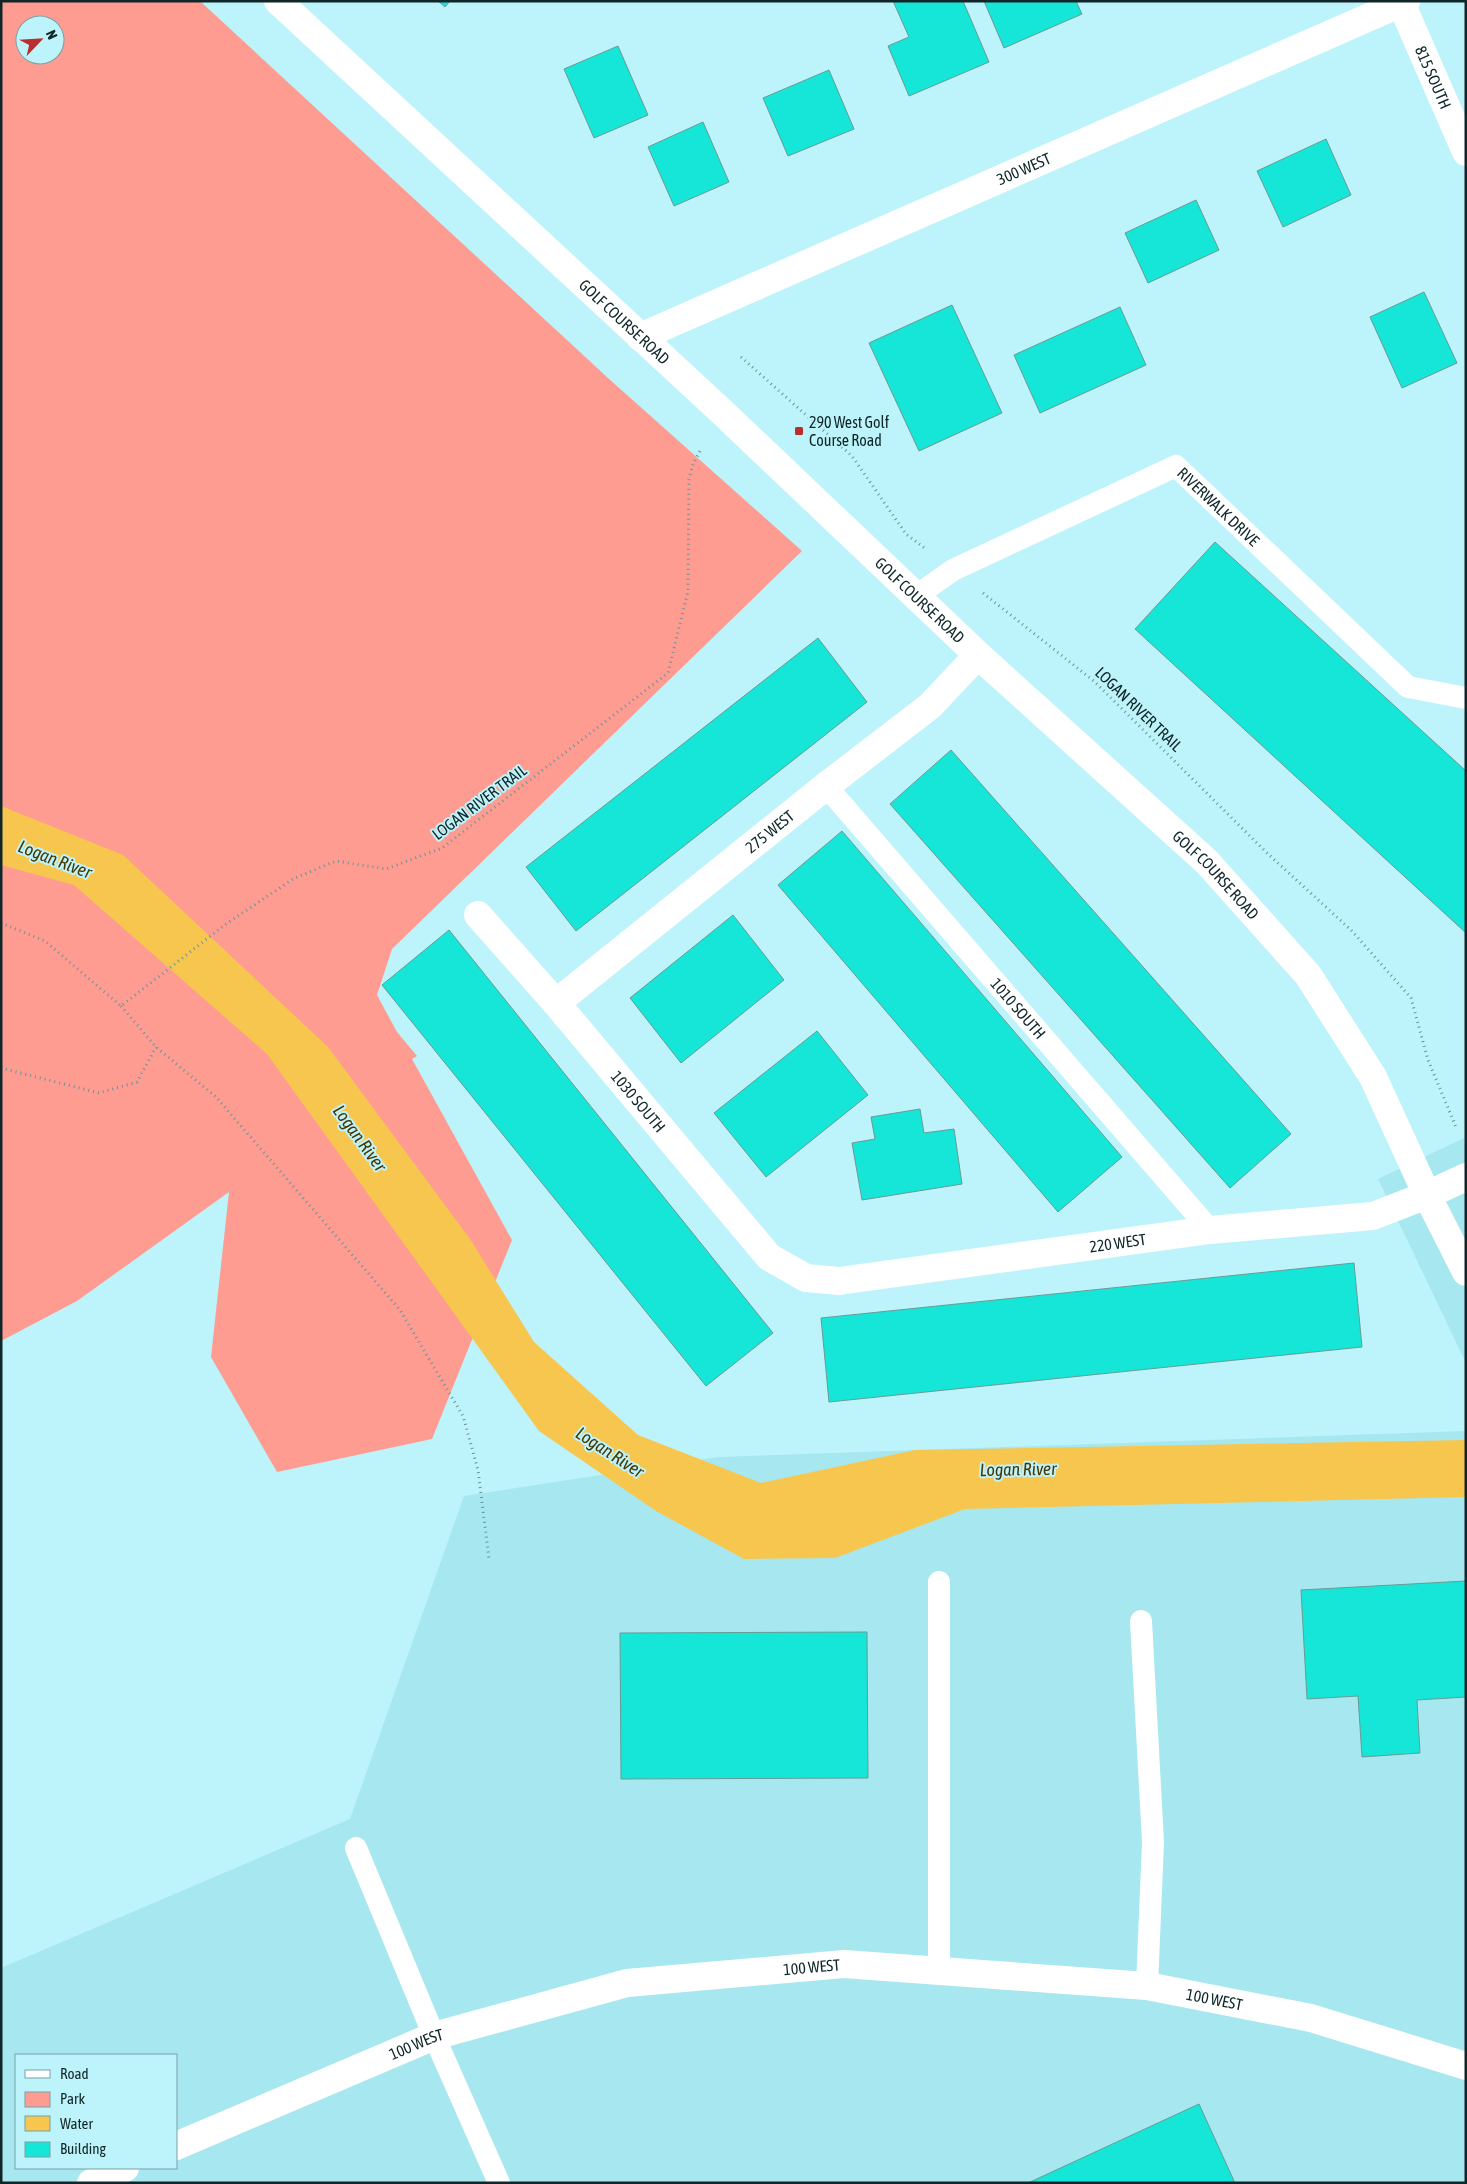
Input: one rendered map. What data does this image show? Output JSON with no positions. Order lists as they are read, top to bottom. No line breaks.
{"streets":{"street":["815 SOUTH","300 WEST","GOLF COURSE ROAD","275 WEST","1030 SOUTH","220 WEST","100 WEST"],"lane":["RIVERWALK DRIVE","1010 SOUTH"],"path":["LOGAN RIVER TRAIL"]},"crossings":[["815 SOUTH","300 WEST"],["300 WEST","GOLF COURSE ROAD"],["GOLF COURSE ROAD","RIVERWALK DRIVE"],["GOLF COURSE ROAD","275 WEST"],["GOLF COURSE ROAD","220 WEST"],["RIVERWALK DRIVE","LOGAN RIVER TRAIL"],["275 WEST","1010 SOUTH"],["275 WEST","1030 SOUTH"],["1010 SOUTH","220 WEST"],["1030 SOUTH","220 WEST"]],"water":["Logan River"],"places":{"transit":["290 West Golf Course Road"]},"legend":["Road","Park","Water","Building"],"north":"top right"}
